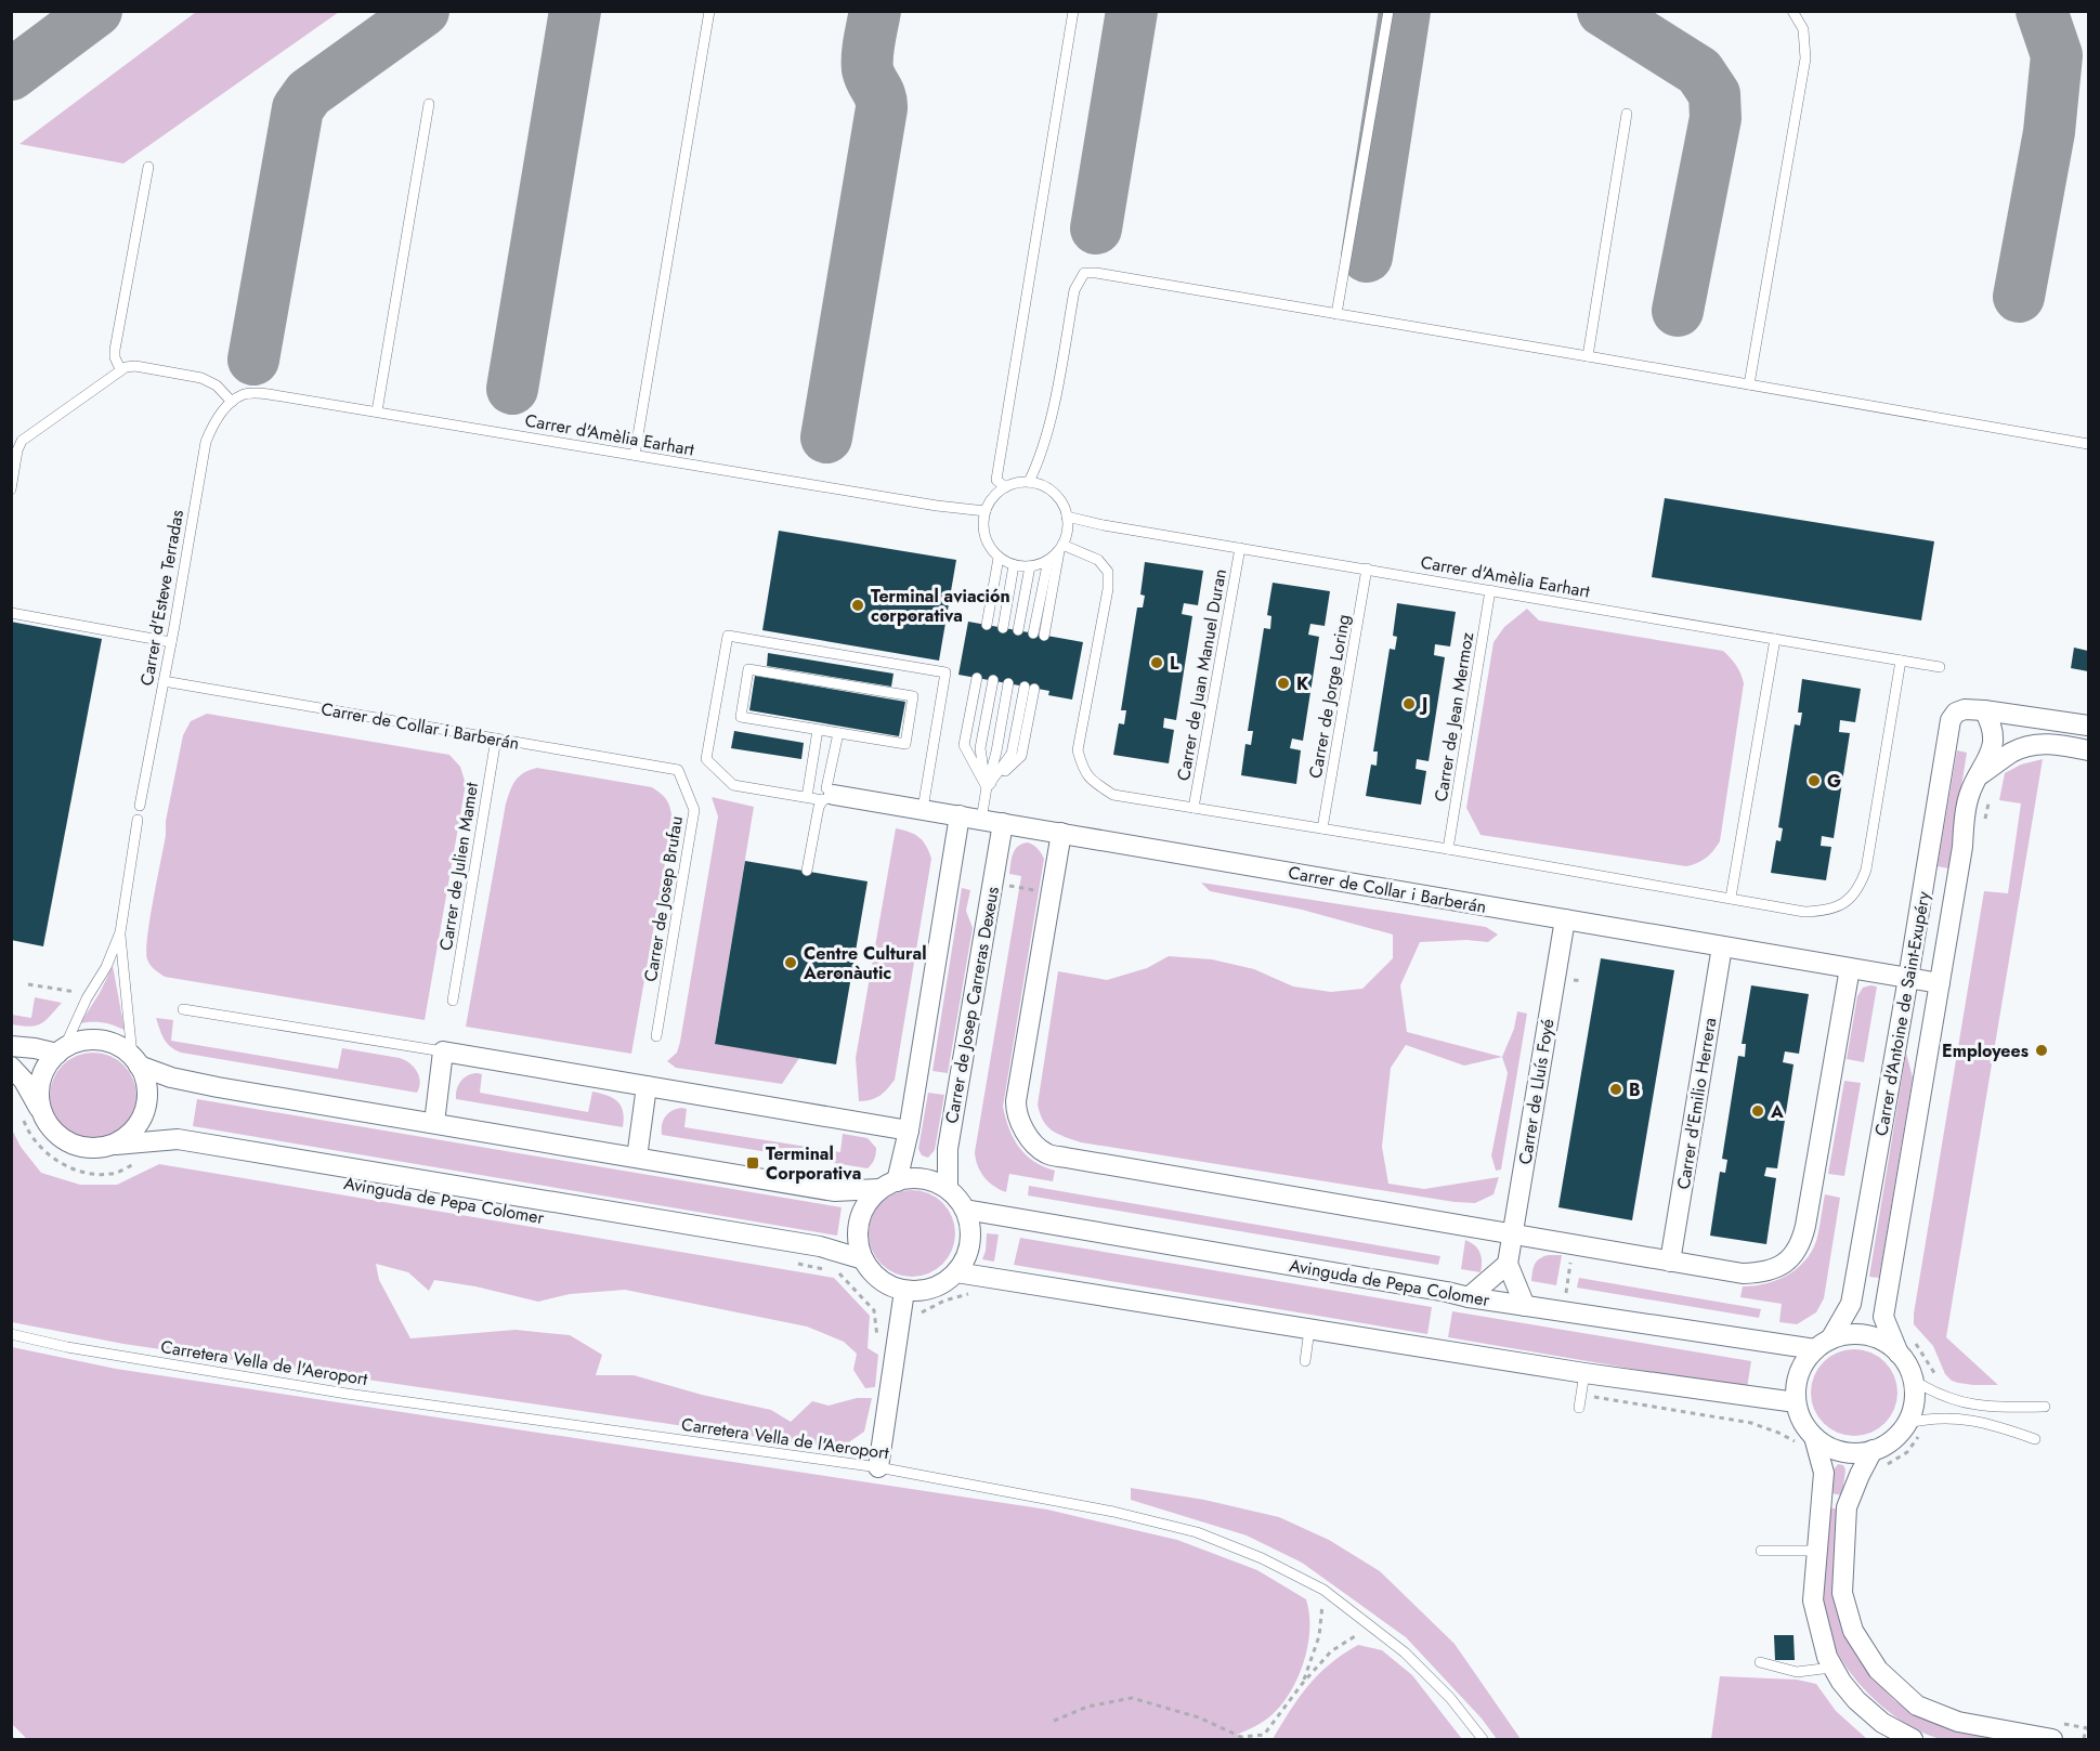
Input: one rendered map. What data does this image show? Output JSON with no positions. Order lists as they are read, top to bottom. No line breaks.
{"streets":{"street":["Carrer de Collar i Barberán","Carrer de Josep Carreras Dexeus","Carrer d'Antoine de Saint-Exupéry","Carrer de Lluís Foyé","Carrer d'Emilio Herrera","Avinguda de Pepa Colomer"],"lane":["Carrer d'Amèlia Earhart","Carrer d'Esteve Terradas","Carrer de Juan Manuel Duran","Carrer de Jorge Loring","Carrer de Jean Mermoz","Carrer de Julien Mamet","Carrer de Josep Brufau","Carretera Vella de l'Aeroport"]},"crossings":[["Carrer d'Amèlia Earhart","Carrer d'Esteve Terradas"],["Carrer d'Amèlia Earhart","Carrer de Juan Manuel Duran"],["Carrer d'Amèlia Earhart","Carrer de Jorge Loring"],["Carrer d'Amèlia Earhart","Carrer de Jean Mermoz"],["Carrer d'Esteve Terradas","Carrer de Collar i Barberán"],["Carrer de Collar i Barberán","Carrer de Julien Mamet"],["Carrer de Collar i Barberán","Carrer de Josep Brufau"],["Carrer de Collar i Barberán","Carrer de Josep Carreras Dexeus"],["Carrer de Collar i Barberán","Carrer d'Antoine de Saint-Exupéry"],["Carrer de Collar i Barberán","Carrer de Lluís Foyé"],["Carrer de Collar i Barberán","Carrer d'Emilio Herrera"],["Carrer de Josep Carreras Dexeus","Avinguda de Pepa Colomer"],["Carrer d'Antoine de Saint-Exupéry","Avinguda de Pepa Colomer"]],"places":{"other":["Terminal aviación corporativa","L","K","J","G","Centre Cultural Aeronàutic","Employees","B","A"],"transit":["Terminal Corporativa"]}}
